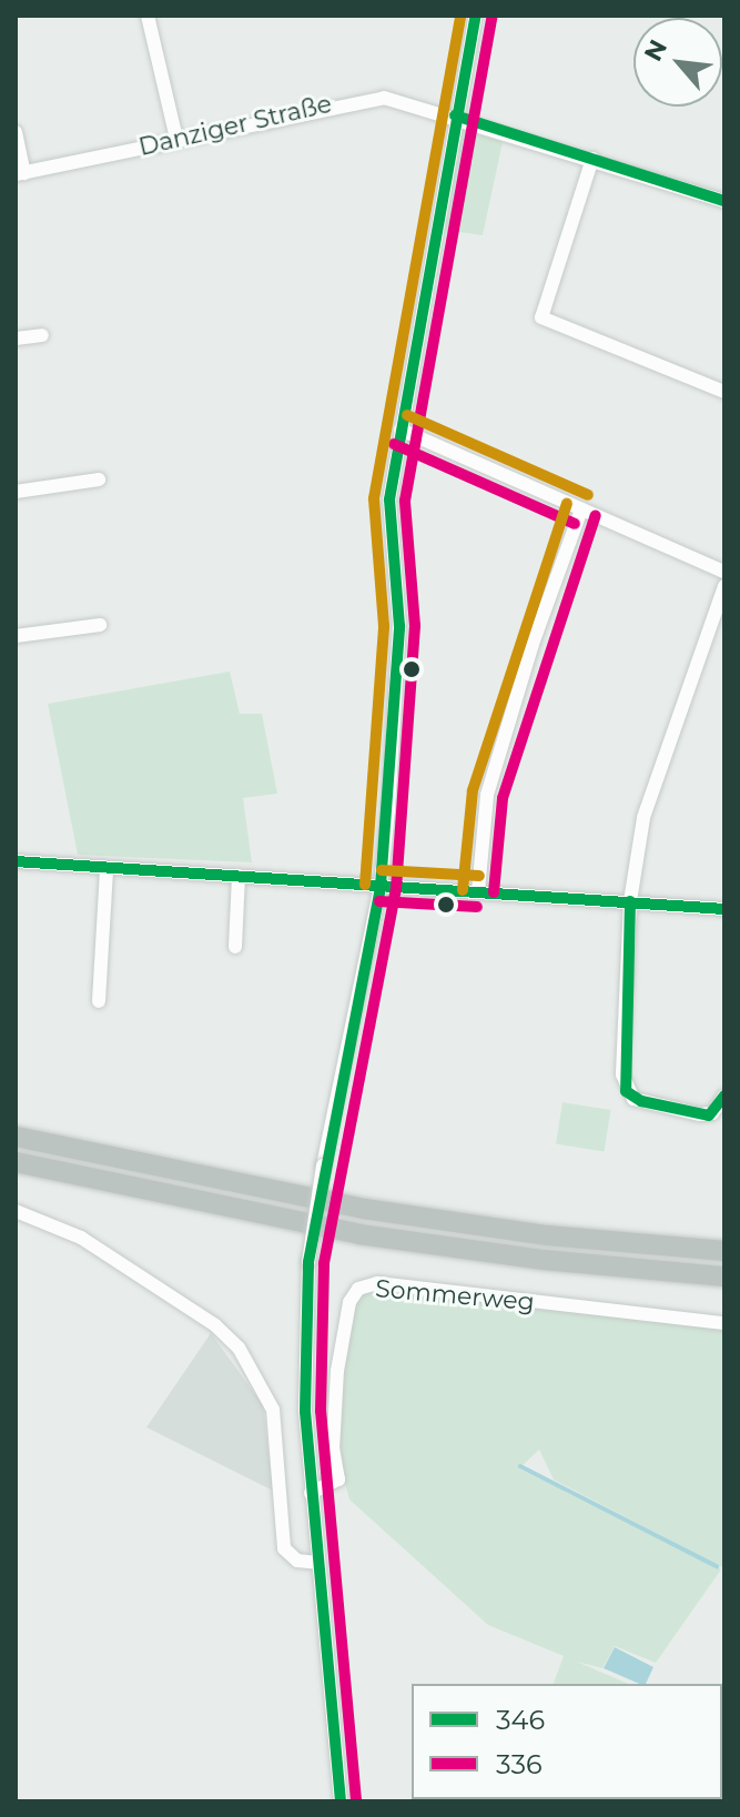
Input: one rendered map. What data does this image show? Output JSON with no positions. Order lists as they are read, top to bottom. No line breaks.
{"streets":{"street":["Danziger Straße","Sommerweg"]},"lines":["transit line 346","transit line 336"],"legend":["346","336"],"north":"top left"}
